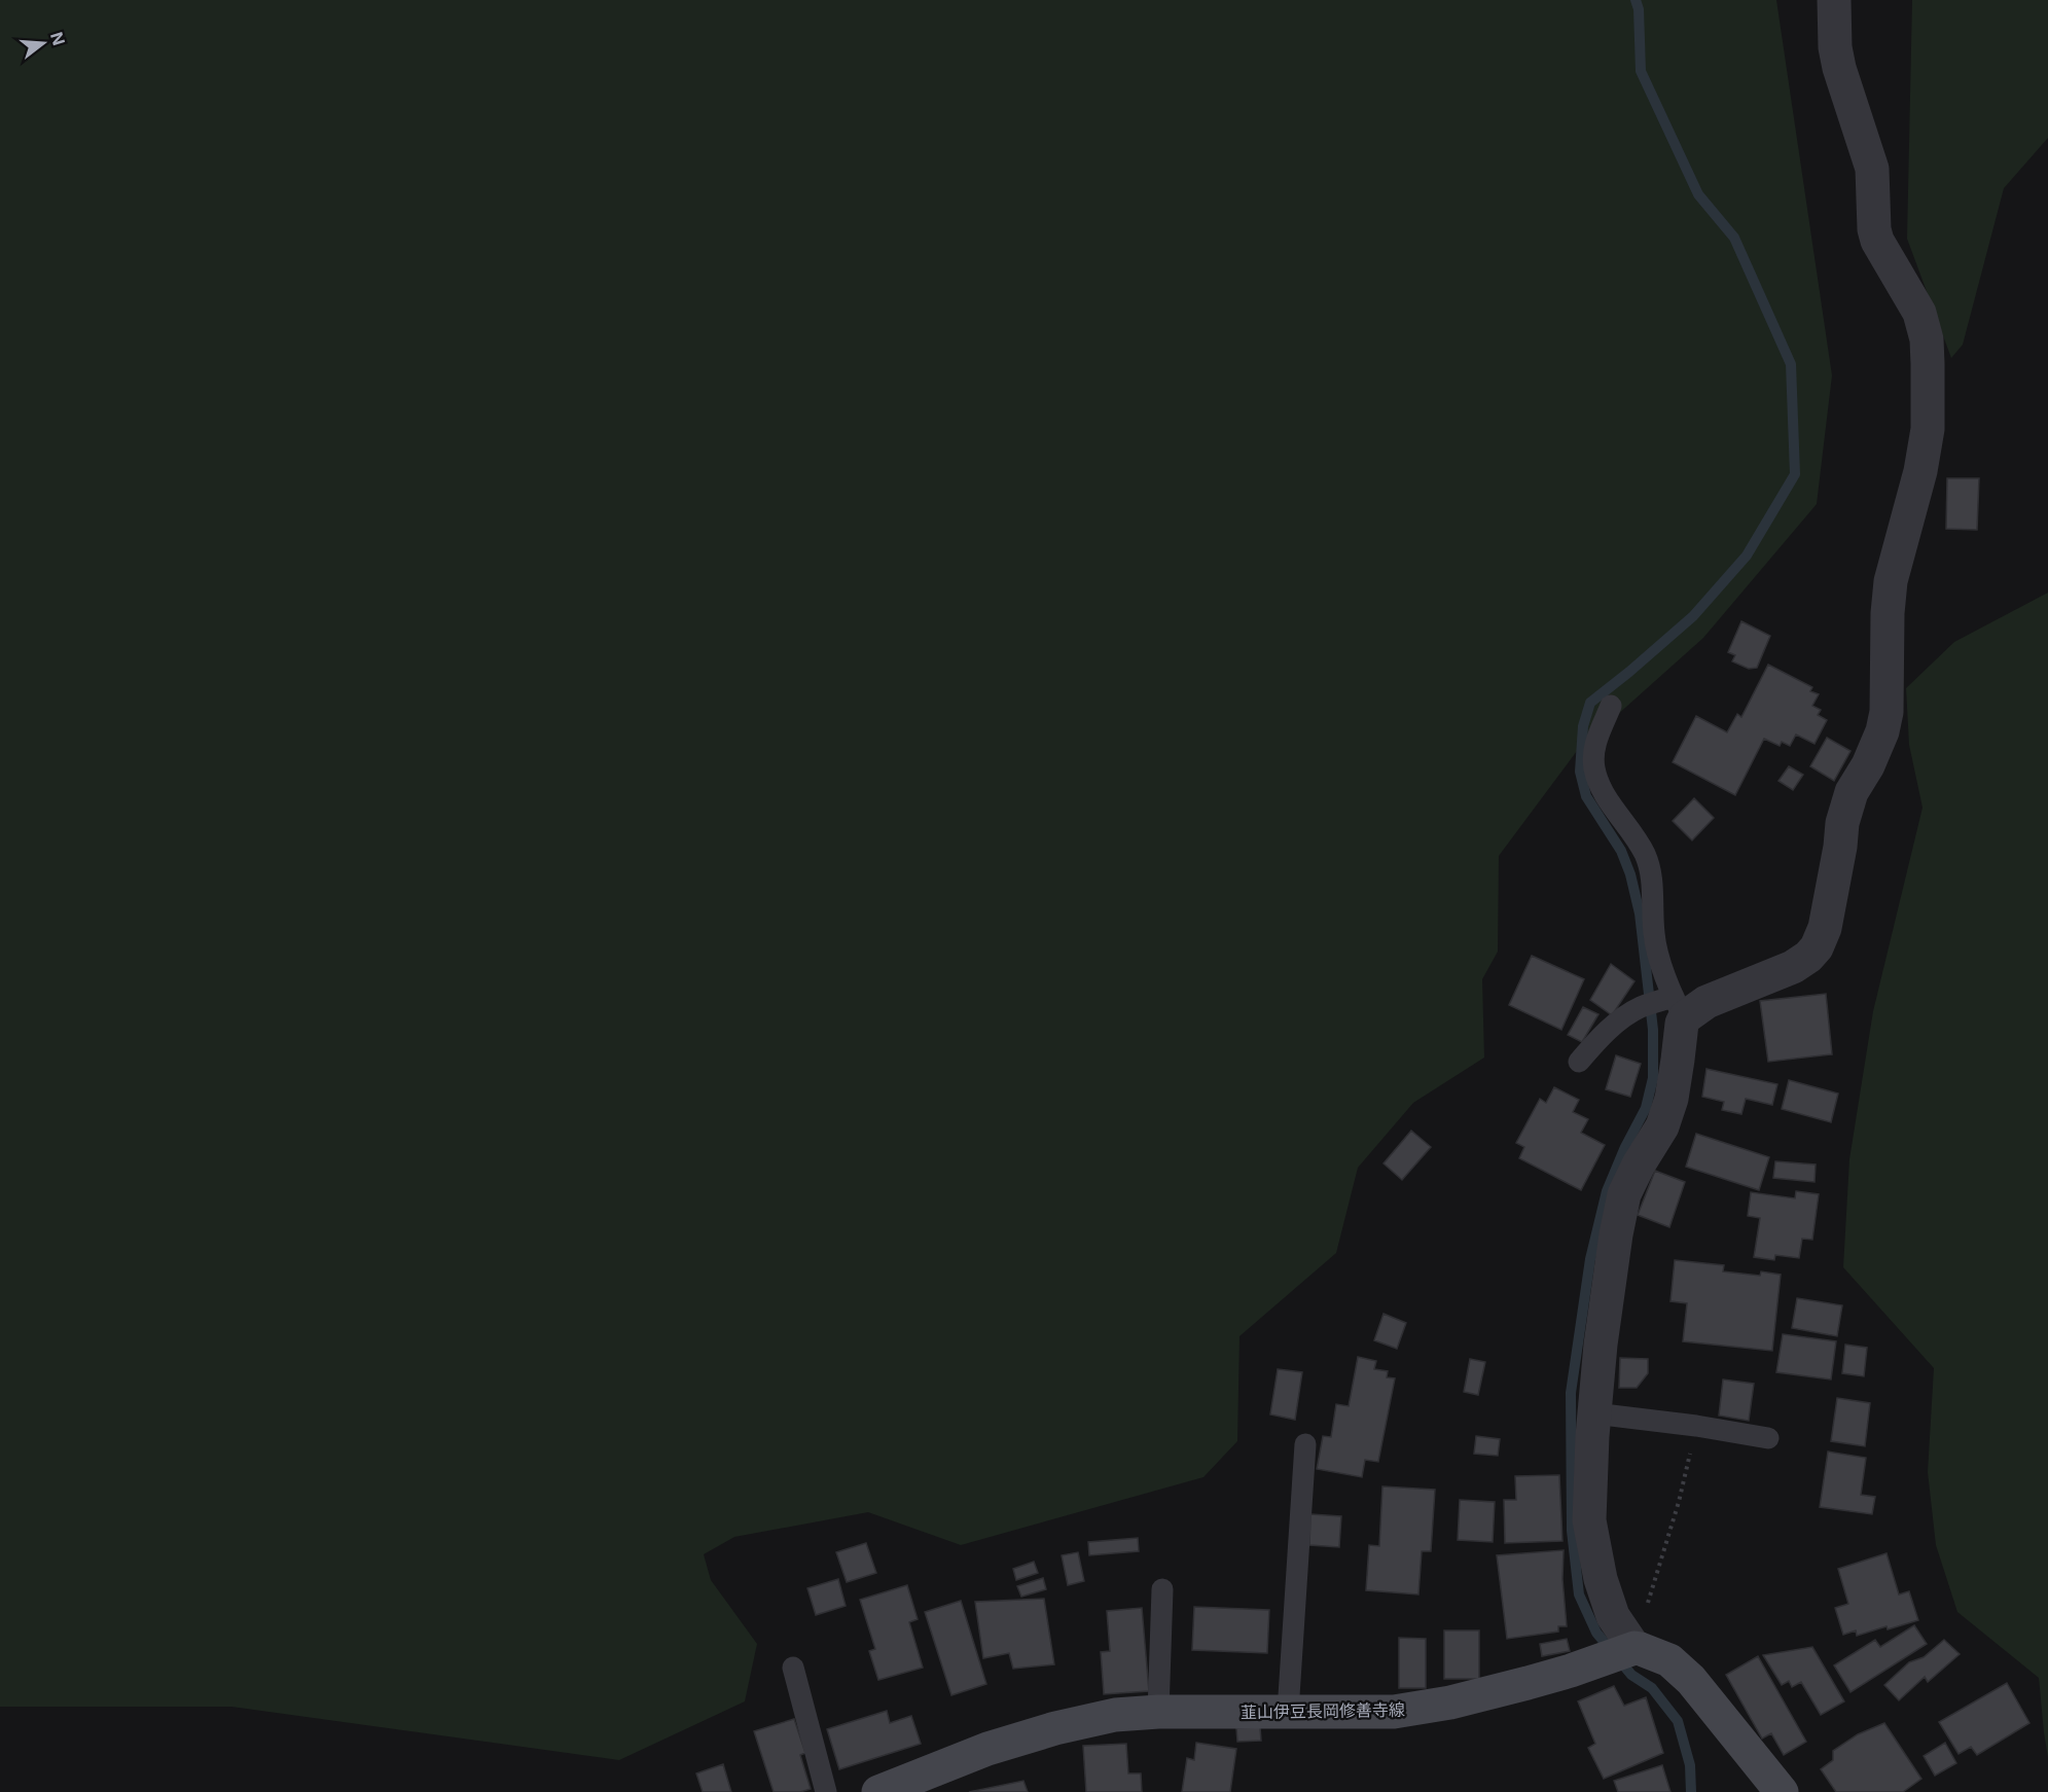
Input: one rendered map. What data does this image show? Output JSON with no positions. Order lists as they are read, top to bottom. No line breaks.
{"streets":{"main road":["韮山伊豆長岡修善寺線"]},"north":"right"}
